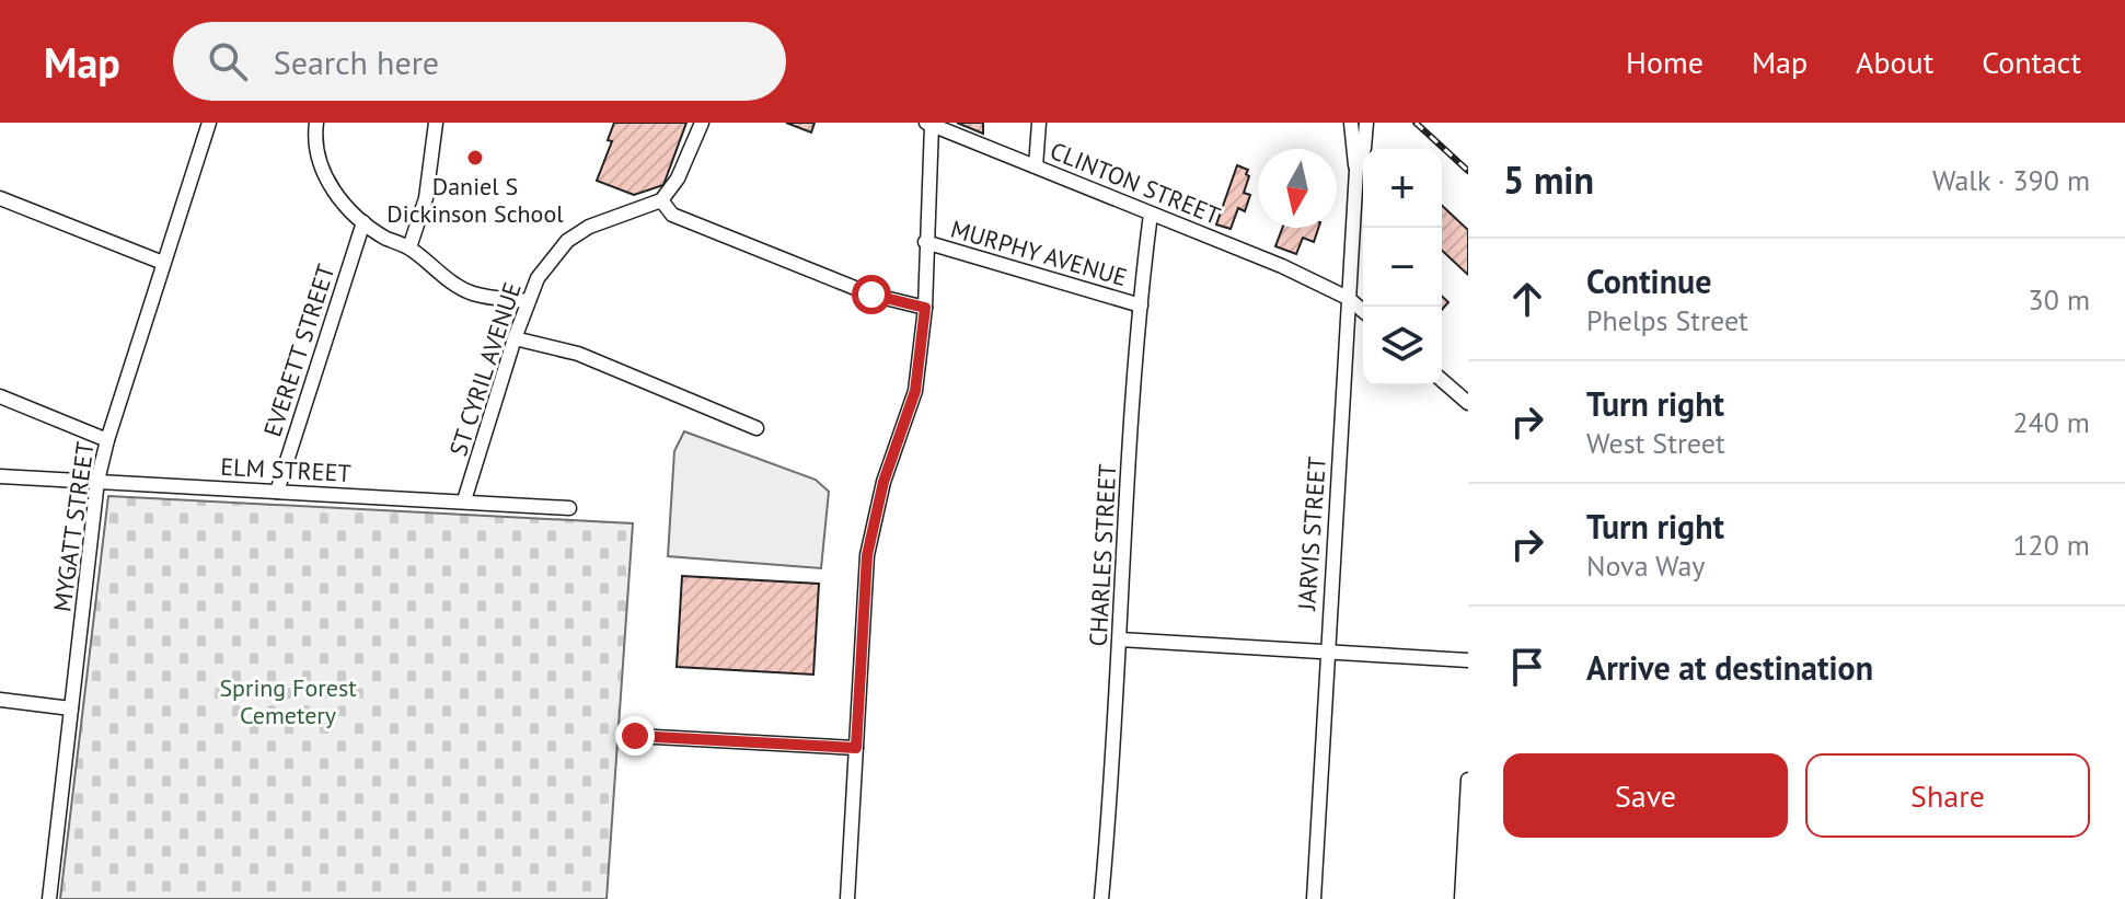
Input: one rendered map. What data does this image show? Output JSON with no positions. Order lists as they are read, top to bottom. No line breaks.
{"streets":{"street":["CLINTON STREET","MURPHY AVENUE","EVERETT STREET","ST CYRIL AVENUE","ELM STREET","MYGATT STREET","JARVIS STREET","CHARLES STREET"]},"crossings":[["CLINTON STREET","JARVIS STREET"],["CLINTON STREET","CHARLES STREET"],["MURPHY AVENUE","CHARLES STREET"],["EVERETT STREET","ELM STREET"],["ST CYRIL AVENUE","ELM STREET"],["ELM STREET","MYGATT STREET"]],"parks":["Spring Forest Cemetery"],"places":["Daniel S Dickinson School"],"north":"bottom","page":{"header":"Map","search":"Search here","nav":["Home","Map","About","Contact"],"heading":["5 min","Walk · 390 m"],"map_buttons":["+","−"],"list":[["Continue","Phelps Street","30 m"],["Turn right","West Street","240 m"],["Turn right","Nova Way","120 m"],"Arrive at destination"],"buttons":["Save","Share"]}}
